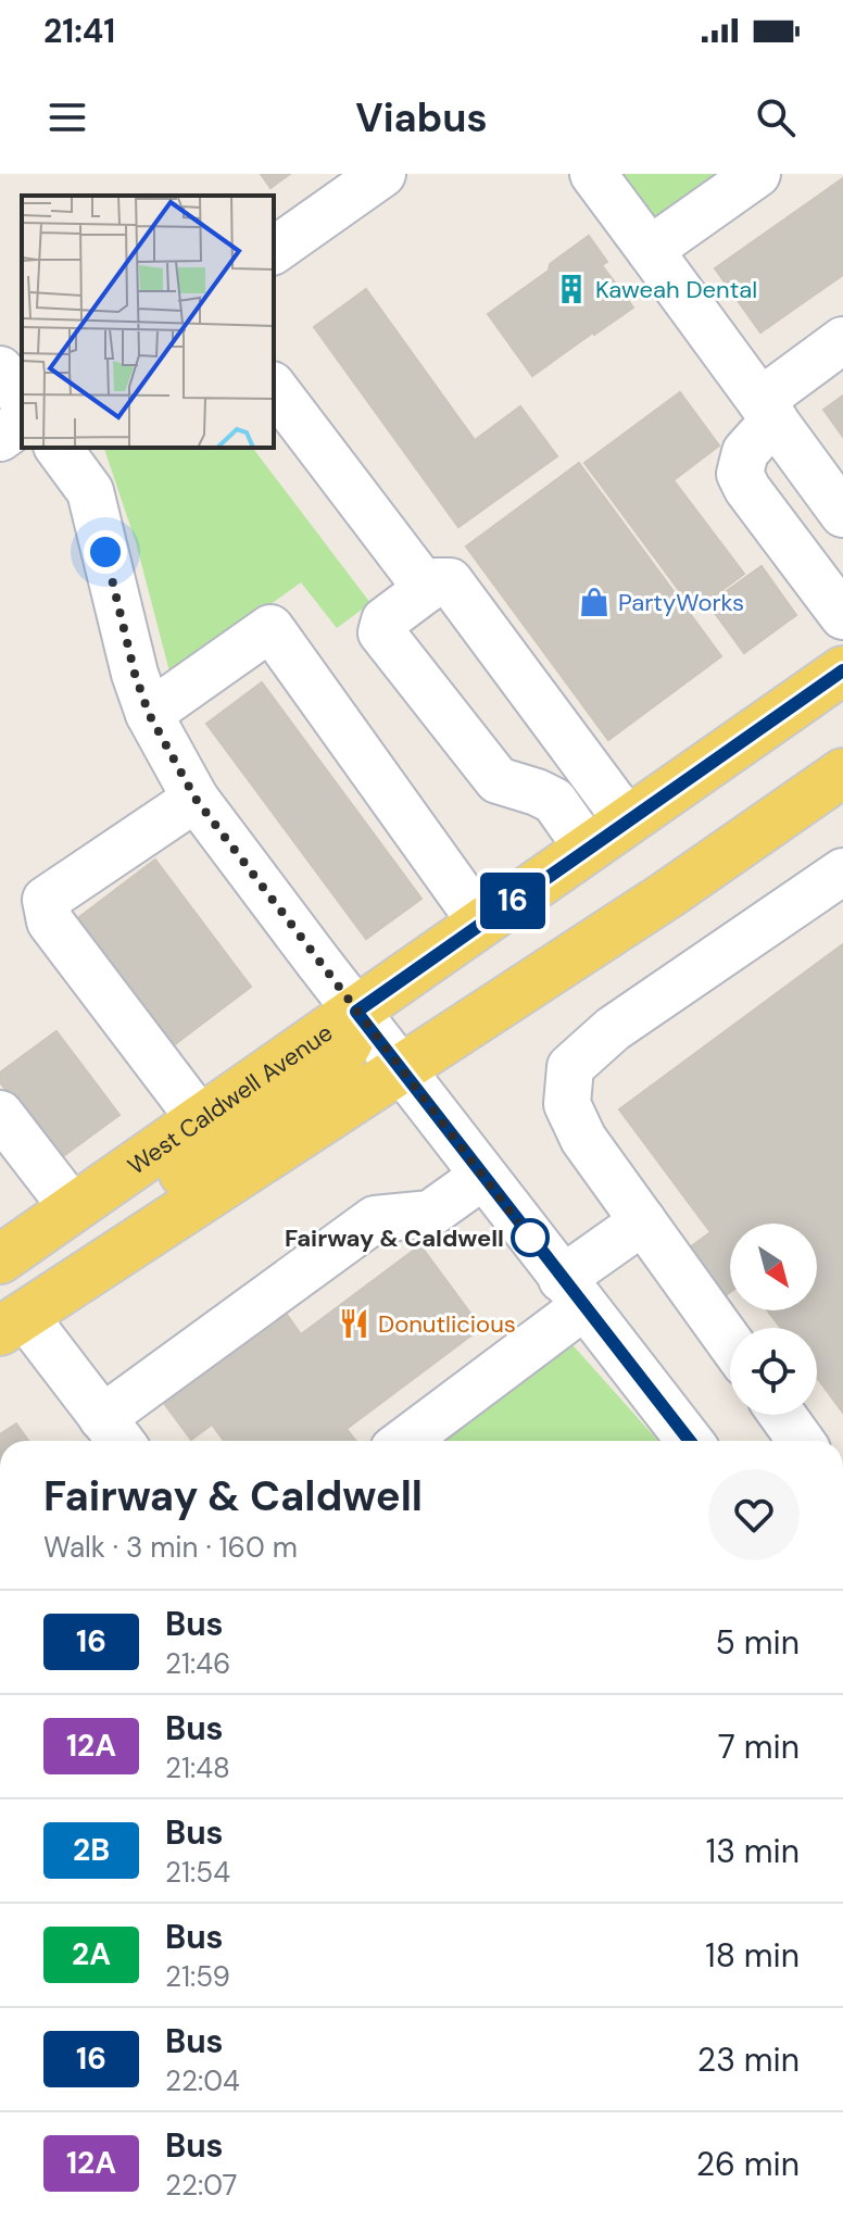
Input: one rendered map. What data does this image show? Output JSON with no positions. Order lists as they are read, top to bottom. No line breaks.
{"streets":{"main road":["West Caldwell Avenue"]},"places":{"building":["Kaweah Dental"],"shop":["PartyWorks"],"other":["Fairway & Caldwell"],"restaurant":["Donutlicious"]},"lines":["bus line 16"],"north":"bottom right","page":{"status":"21:41","header":"Viabus","on_map":"16","heading":["Fairway & Caldwell","Walk · 3 min · 160 m"],"list":[{"mark":"16","name":"Bus","note":"21:46","value":"5 min"},{"mark":"12A","name":"Bus","note":"21:48","value":"7 min"},{"mark":"2B","name":"Bus","note":"21:54","value":"13 min"},{"mark":"2A","name":"Bus","note":"21:59","value":"18 min"},{"mark":"16","name":"Bus","note":"22:04","value":"23 min"},{"mark":"12A","name":"Bus","note":"22:07","value":"26 min"}]}}
